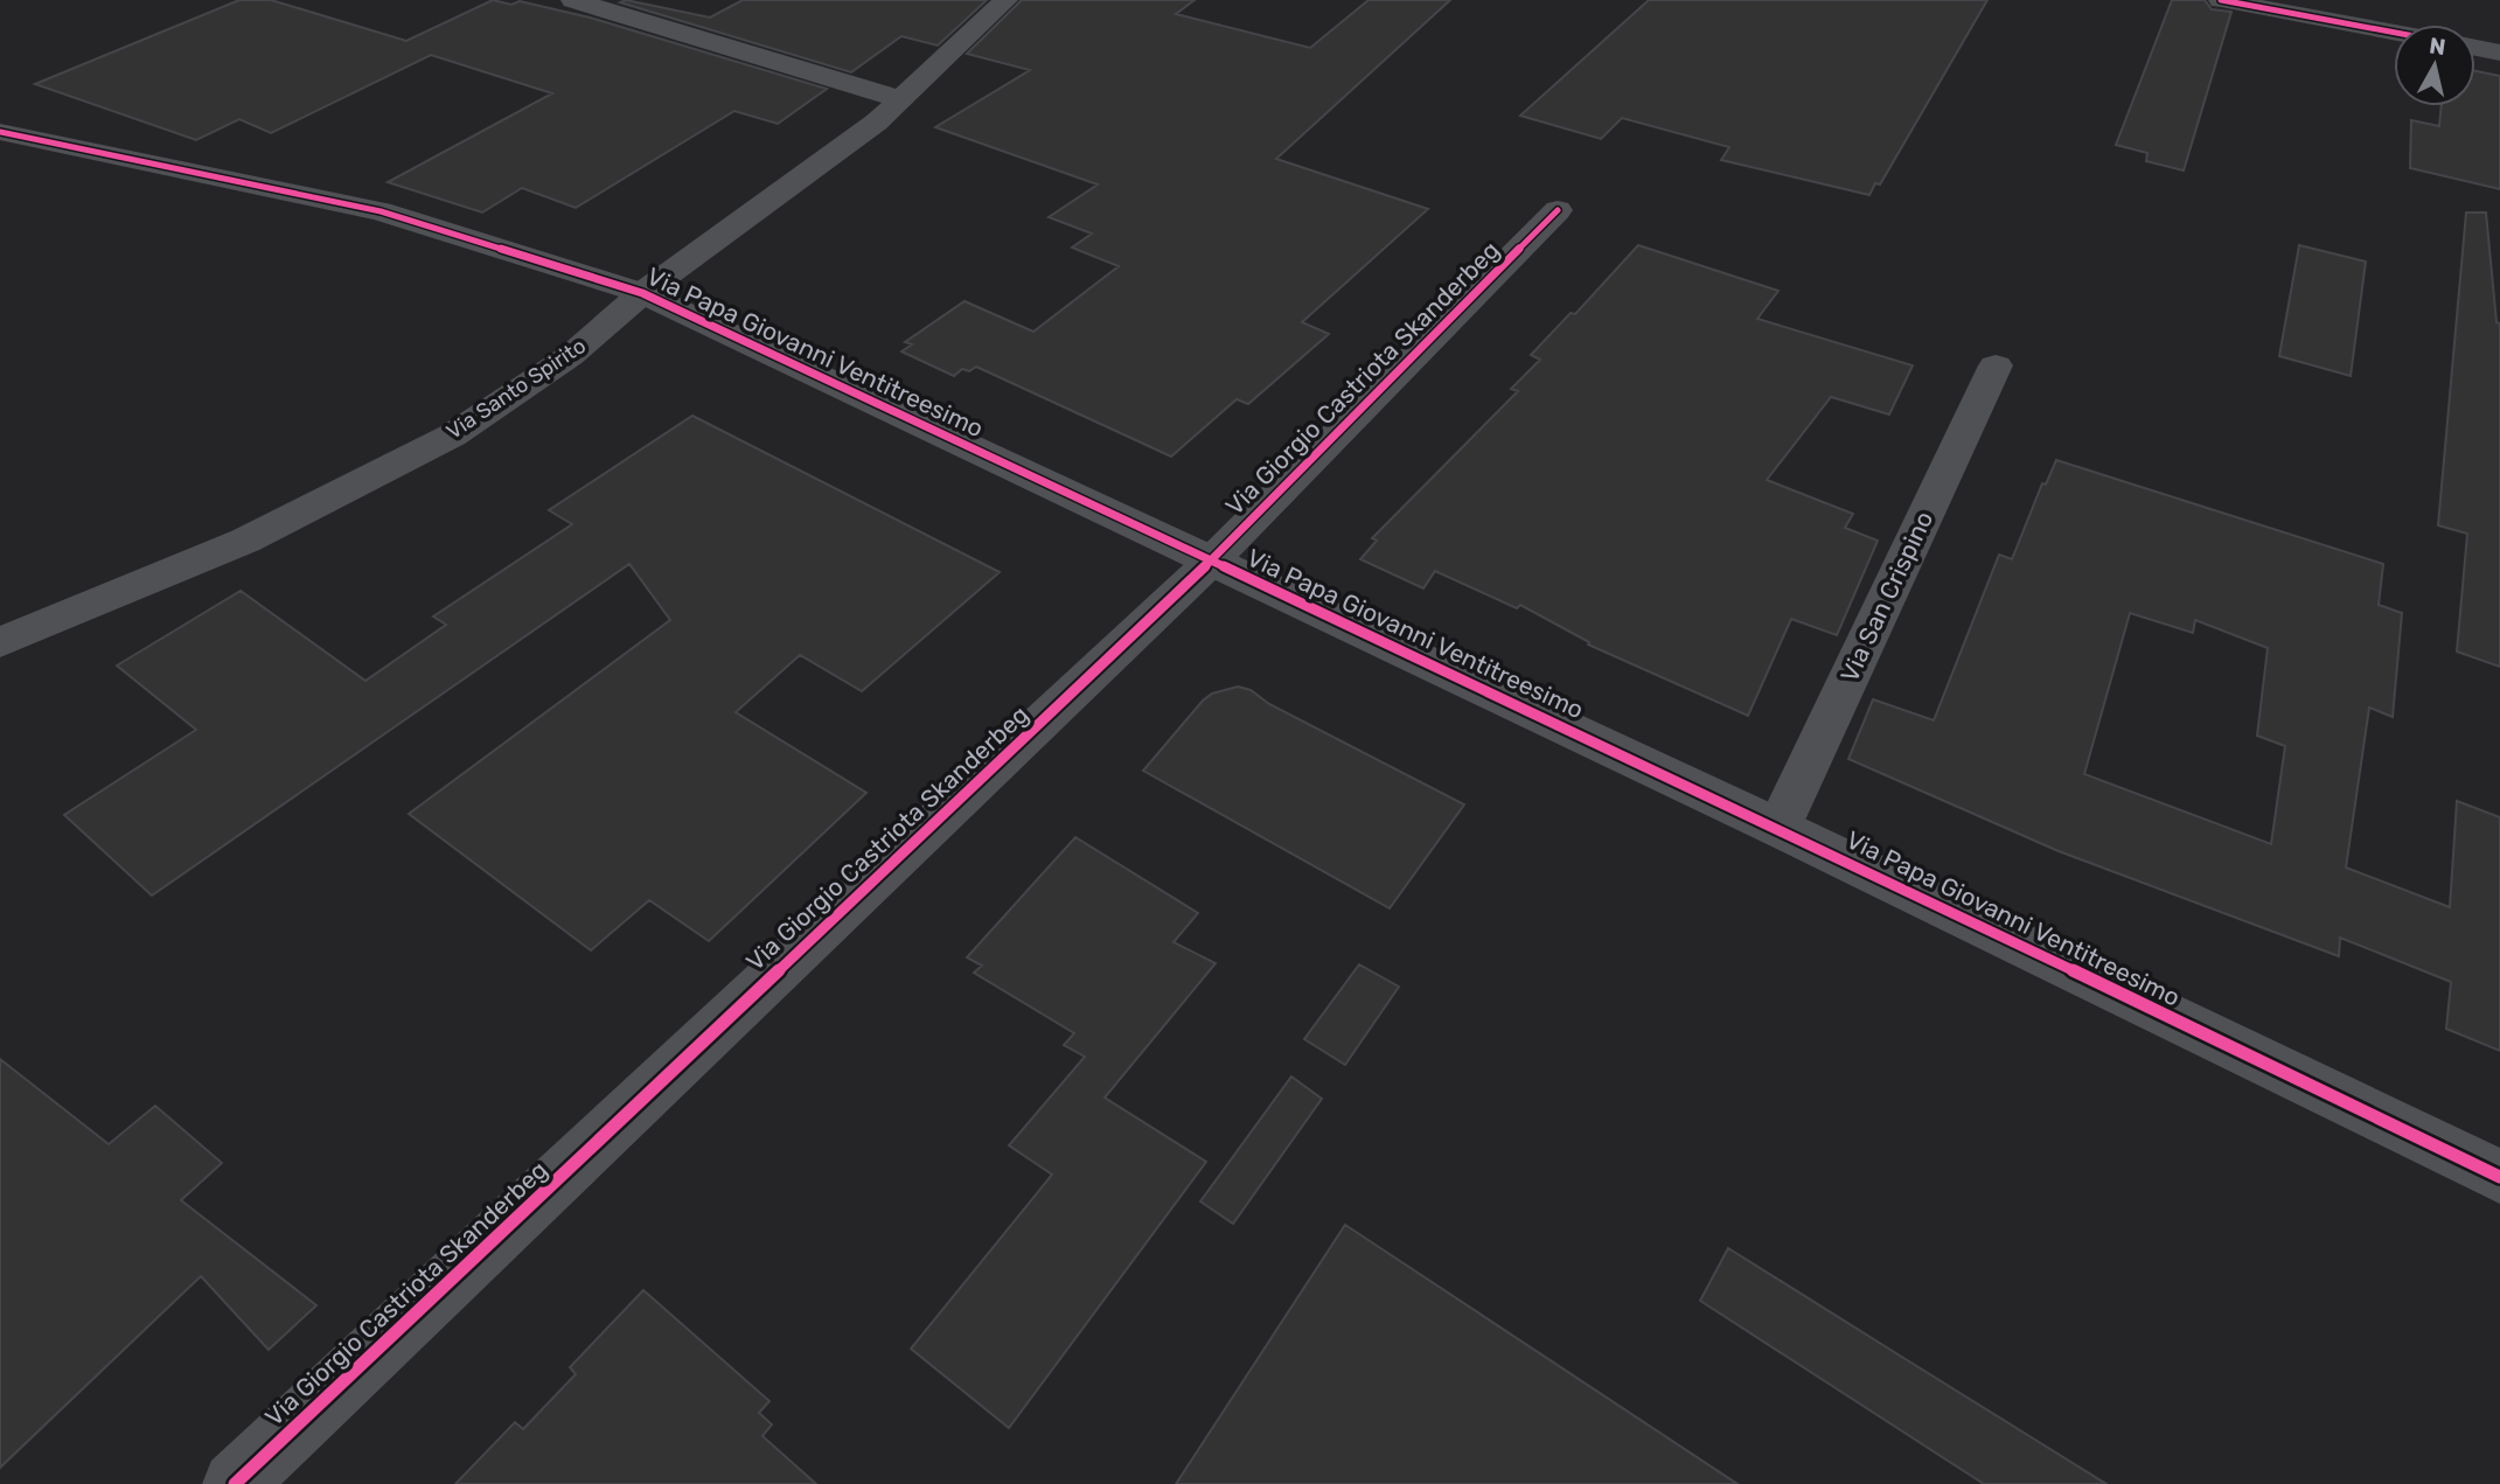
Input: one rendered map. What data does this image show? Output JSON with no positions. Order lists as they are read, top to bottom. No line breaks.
{"streets":{"street":["Via Papa Giovanni Ventitreesimo","Via Giorgio Castriota Skanderbeg","Via Santo Spirito","Via San Crispino"]},"crossings":[["Via Papa Giovanni Ventitreesimo","Via Giorgio Castriota Skanderbeg"],["Via Papa Giovanni Ventitreesimo","Via Santo Spirito"],["Via Papa Giovanni Ventitreesimo","Via San Crispino"]],"north":"top"}
